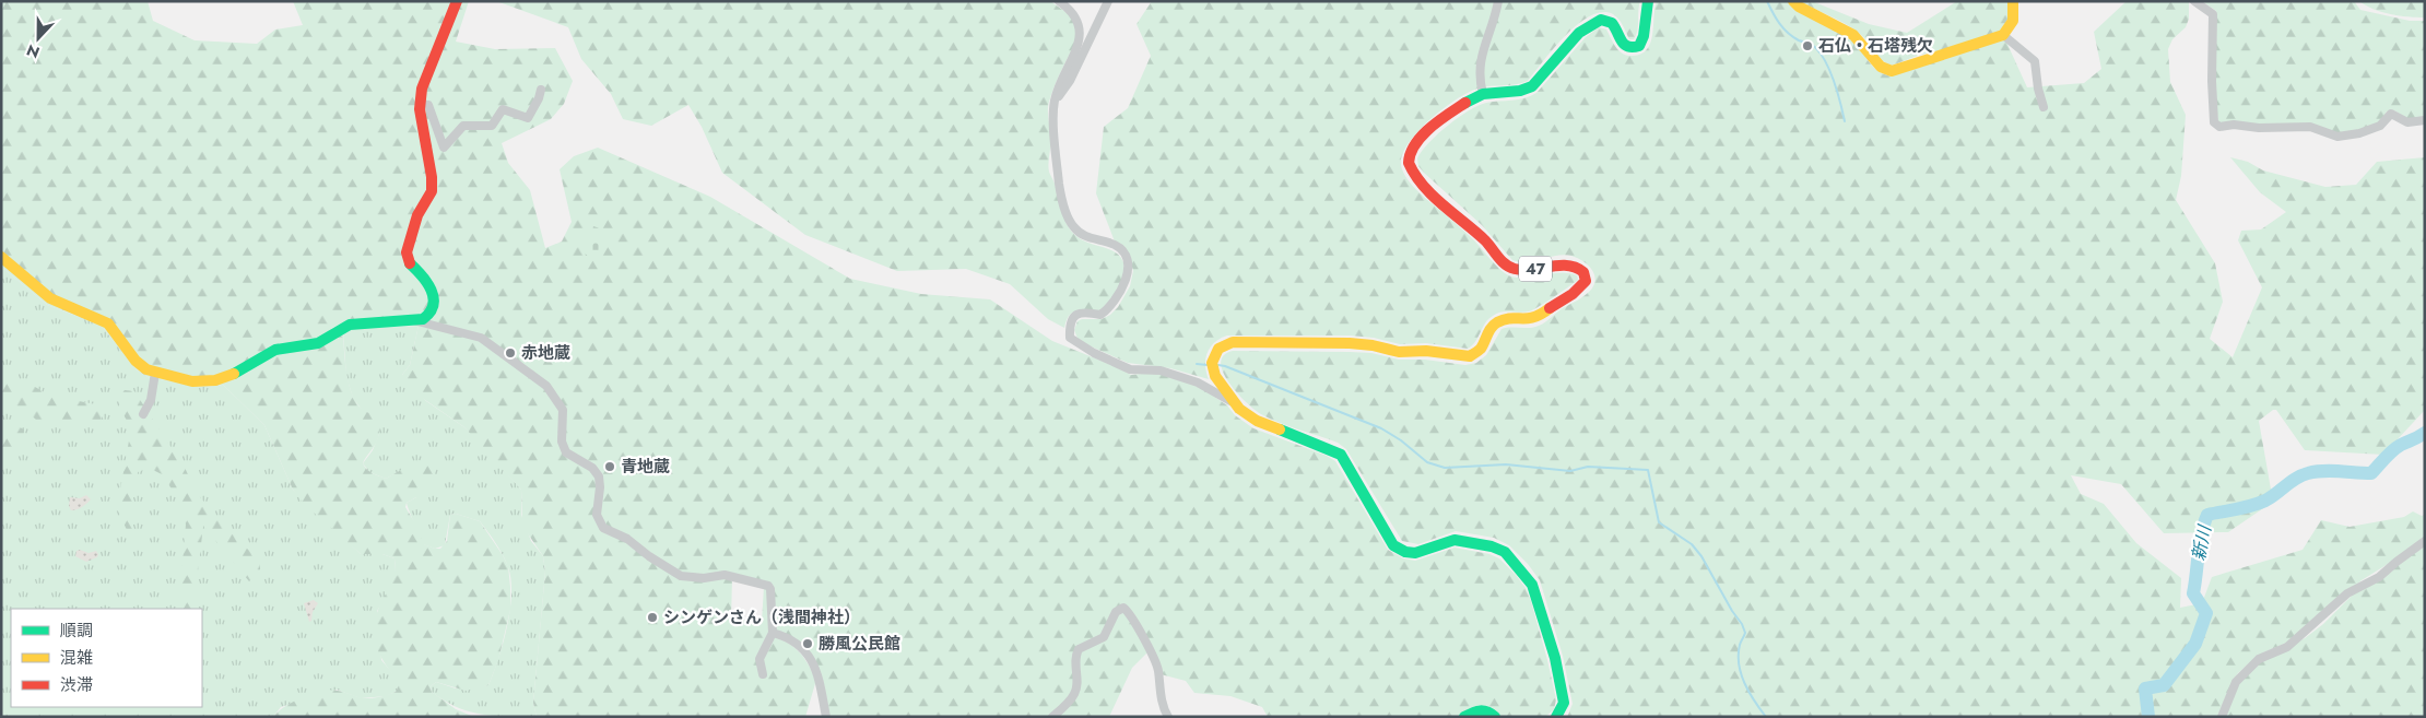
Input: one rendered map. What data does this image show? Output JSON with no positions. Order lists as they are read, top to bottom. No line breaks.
{"streets":{"main road":["47"]},"water":["新川"],"places":["石仏・石塔残欠","赤地蔵","青地蔵","シンゲンさん（浅間神社）","勝風公民館"],"legend":["順調","混雑","渋滞"],"north":"bottom"}
